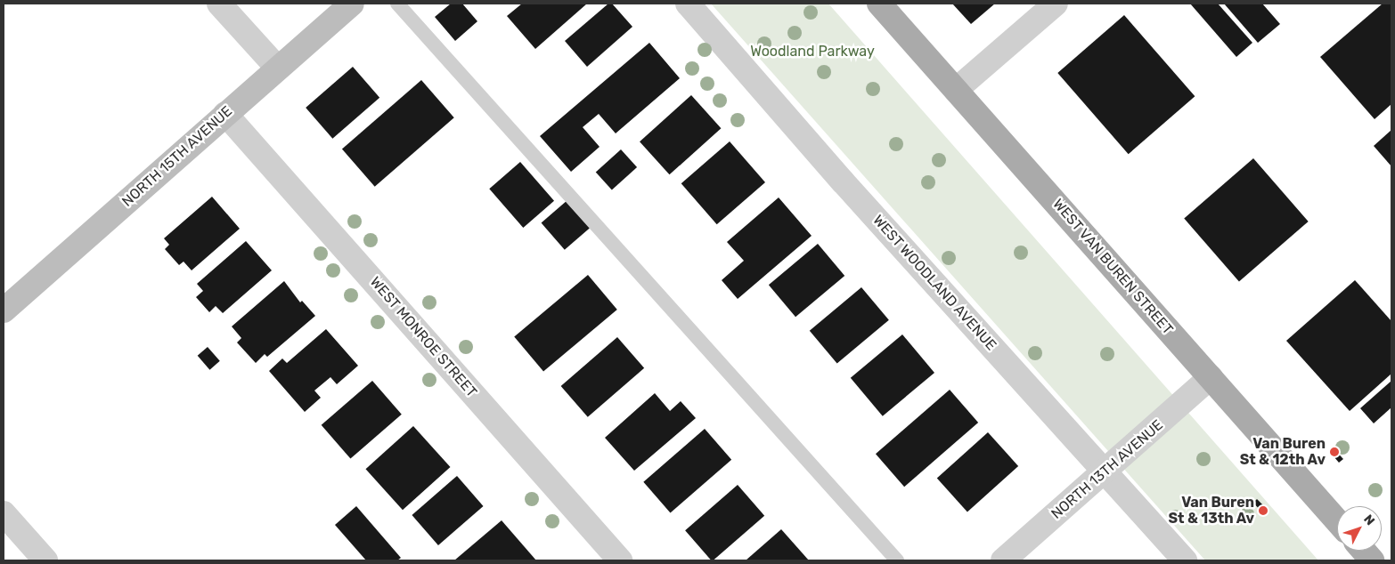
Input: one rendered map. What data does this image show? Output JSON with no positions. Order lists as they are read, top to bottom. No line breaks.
{"streets":{"main road":["WEST VAN BUREN STREET"],"street":["NORTH 15TH AVENUE","WEST WOODLAND AVENUE","WEST MONROE STREET","NORTH 13TH AVENUE"]},"crossings":[["NORTH 15TH AVENUE","WEST MONROE STREET"],["WEST VAN BUREN STREET","NORTH 13TH AVENUE"],["WEST WOODLAND AVENUE","NORTH 13TH AVENUE"]],"parks":["Woodland Parkway"],"places":["Van Buren St & 12th Av","Van Buren St & 13th Av"],"north":"top right"}
